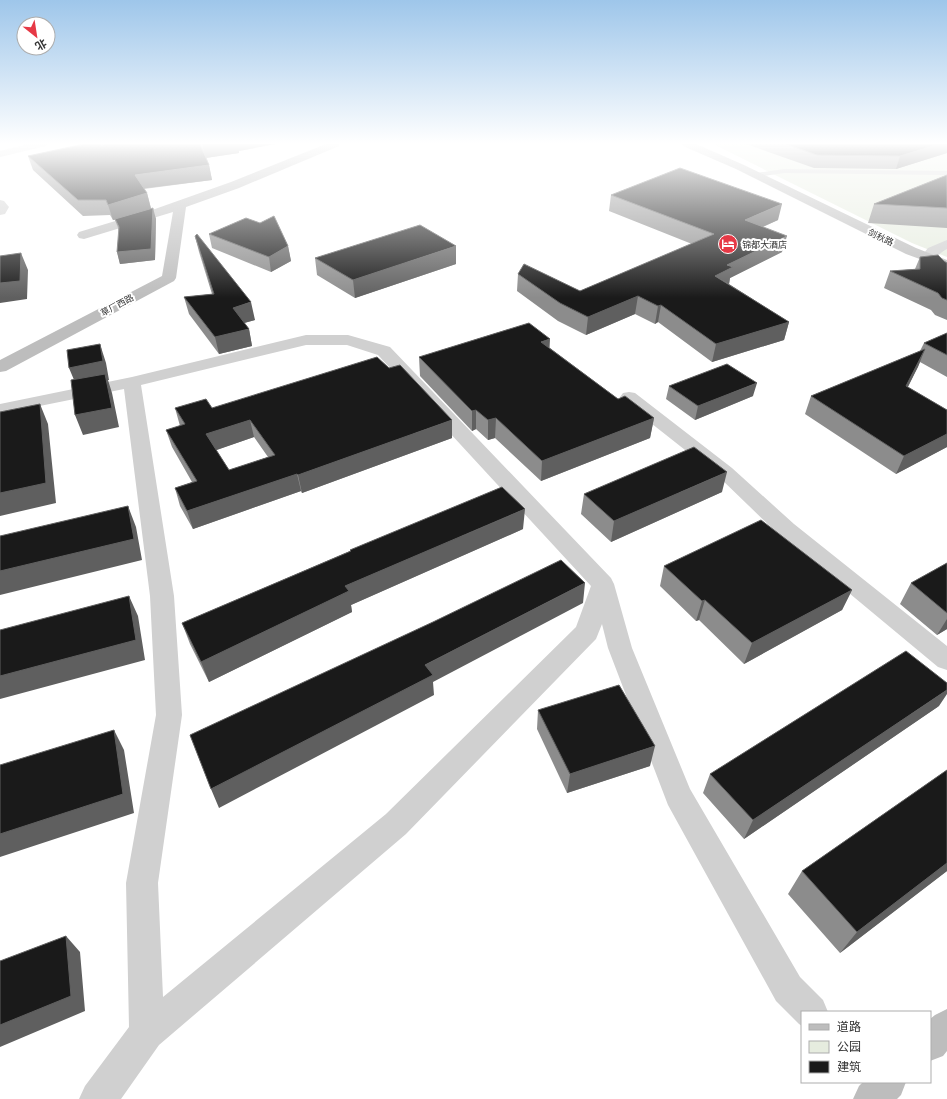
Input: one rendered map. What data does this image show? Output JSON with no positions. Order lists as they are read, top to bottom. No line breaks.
{"streets":{"main road":["剑秋路","草厂西路"]},"places":{"hotel":["锦都大酒店"]},"legend":["道路","公园","建筑"],"north":"bottom right"}
